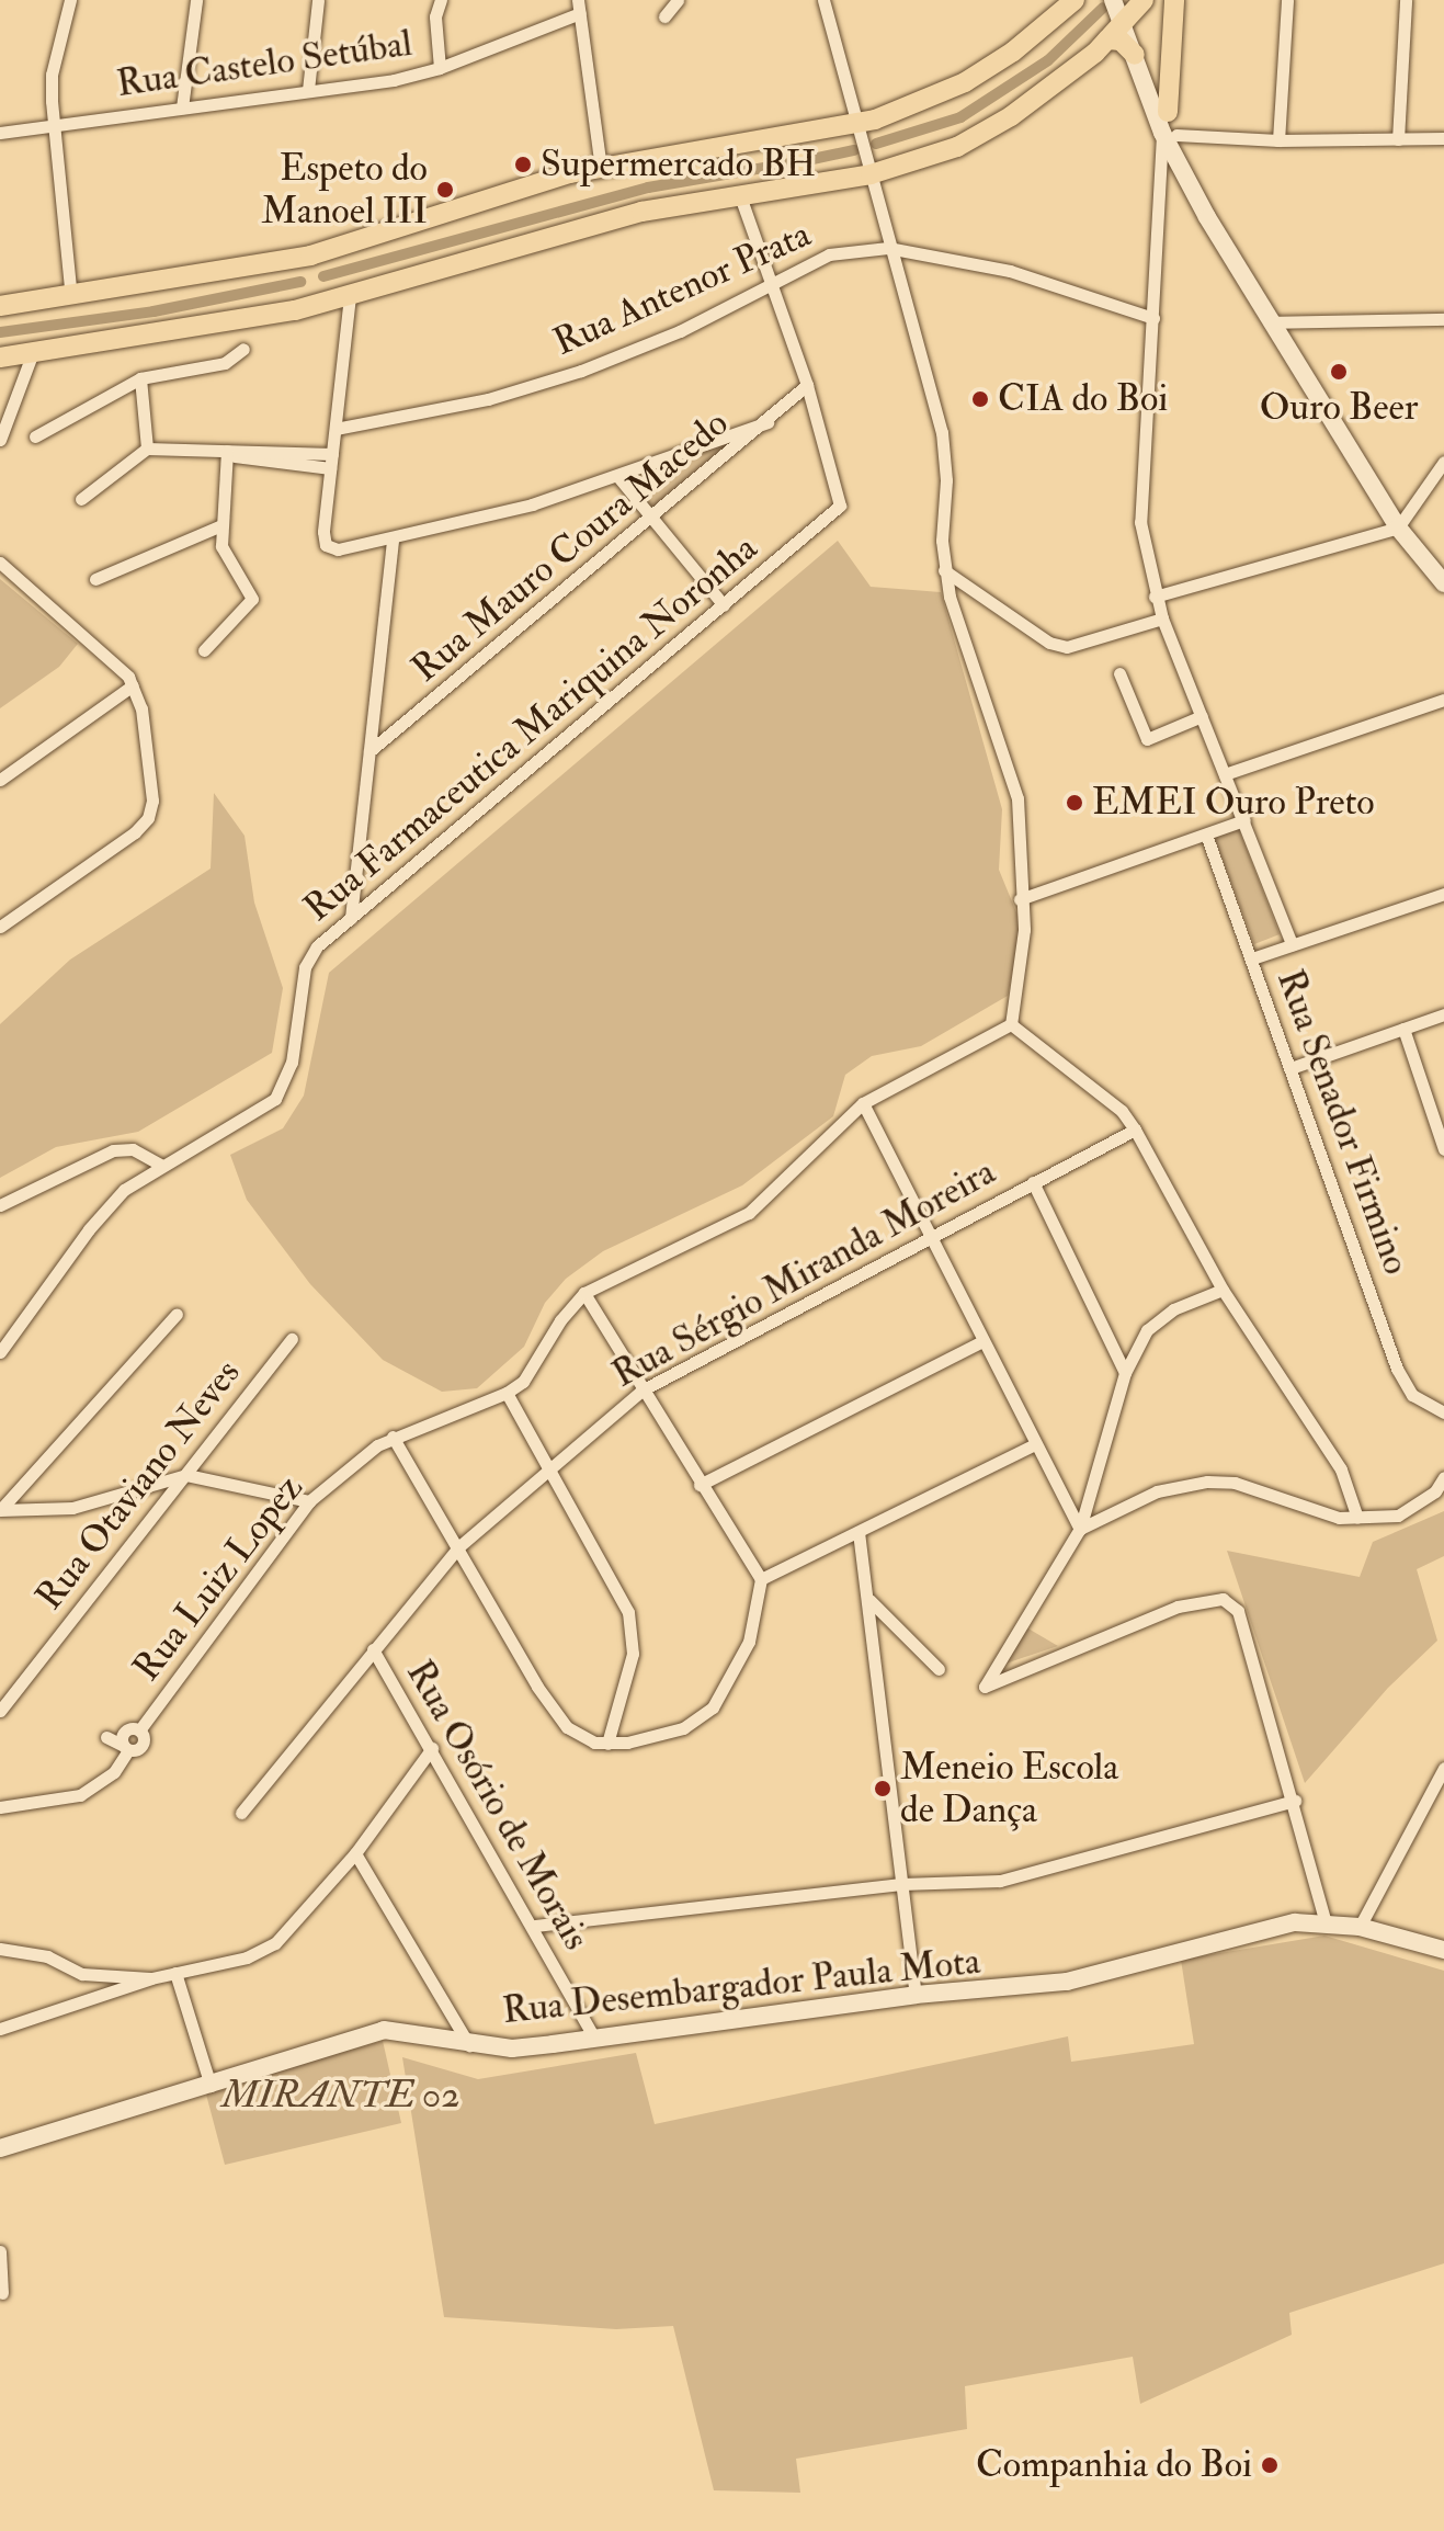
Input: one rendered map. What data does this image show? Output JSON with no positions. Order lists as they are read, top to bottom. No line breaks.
{"streets":{"street":["Rua Castelo Setúbal","Rua Antenor Prata","Rua Mauro Coura Macedo","Rua Farmaceutica Mariquina Noronha","Rua Senador Firmino","Rua Sérgio Miranda Moreira","Rua Otaviano Neves","Rua Luiz Lopez","Rua Osório de Morais","Rua Desembargador Paula Mota"]},"crossings":[["Rua Mauro Coura Macedo","Rua Farmaceutica Mariquina Noronha"],["Rua Sérgio Miranda Moreira","Rua Osório de Morais"],["Rua Osório de Morais","Rua Desembargador Paula Mota"]],"parks":["MIRANTE 02"],"places":["Supermercado BH","Espeto do Manoel III","Ouro Beer","CIA do Boi","EMEI Ouro Preto","Meneio Escola de Dança","Companhia do Boi"]}
